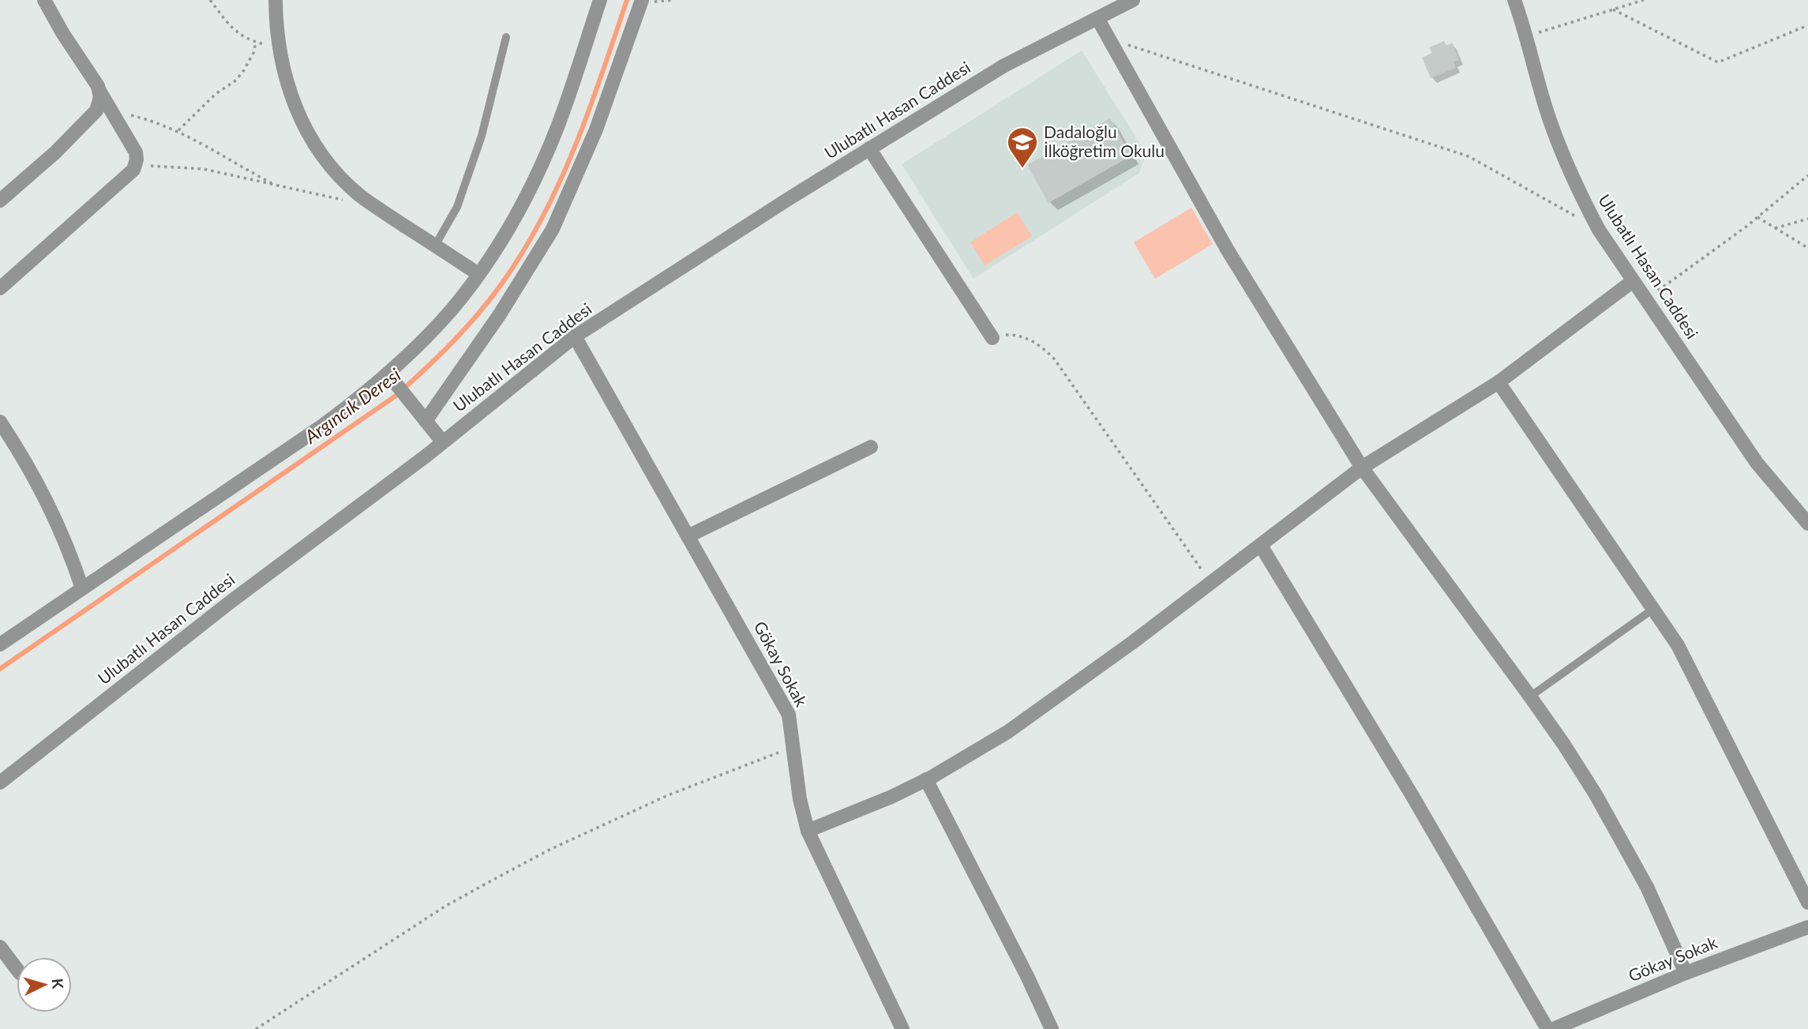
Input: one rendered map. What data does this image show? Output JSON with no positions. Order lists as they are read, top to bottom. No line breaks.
{"streets":{"street":["Ulubatlı Hasan Caddesi","Gökay Sokak"]},"crossings":[["Ulubatlı Hasan Caddesi","Gökay Sokak"]],"water":["Argıncık Deresi"],"places":{"school or university":["Dadaloğlu İlköğretim Okulu"]},"north":"right"}
